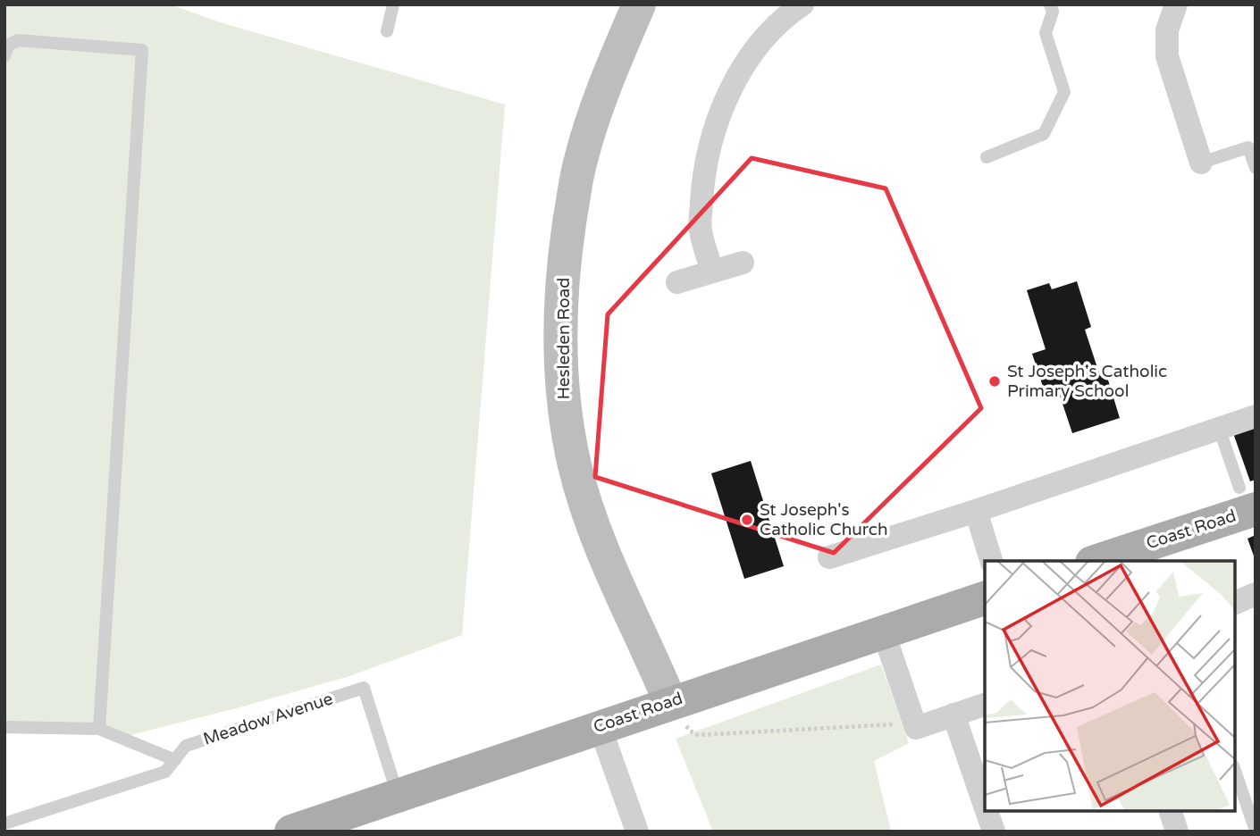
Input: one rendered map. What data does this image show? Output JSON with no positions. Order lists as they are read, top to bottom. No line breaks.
{"streets":{"main road":["Hesleden Road","Coast Road"],"lane":["Meadow Avenue"]},"crossings":[["Hesleden Road","Coast Road"],["Coast Road","Meadow Avenue"]],"places":["St Joseph's Catholic Primary School","St Joseph's Catholic Church"]}
